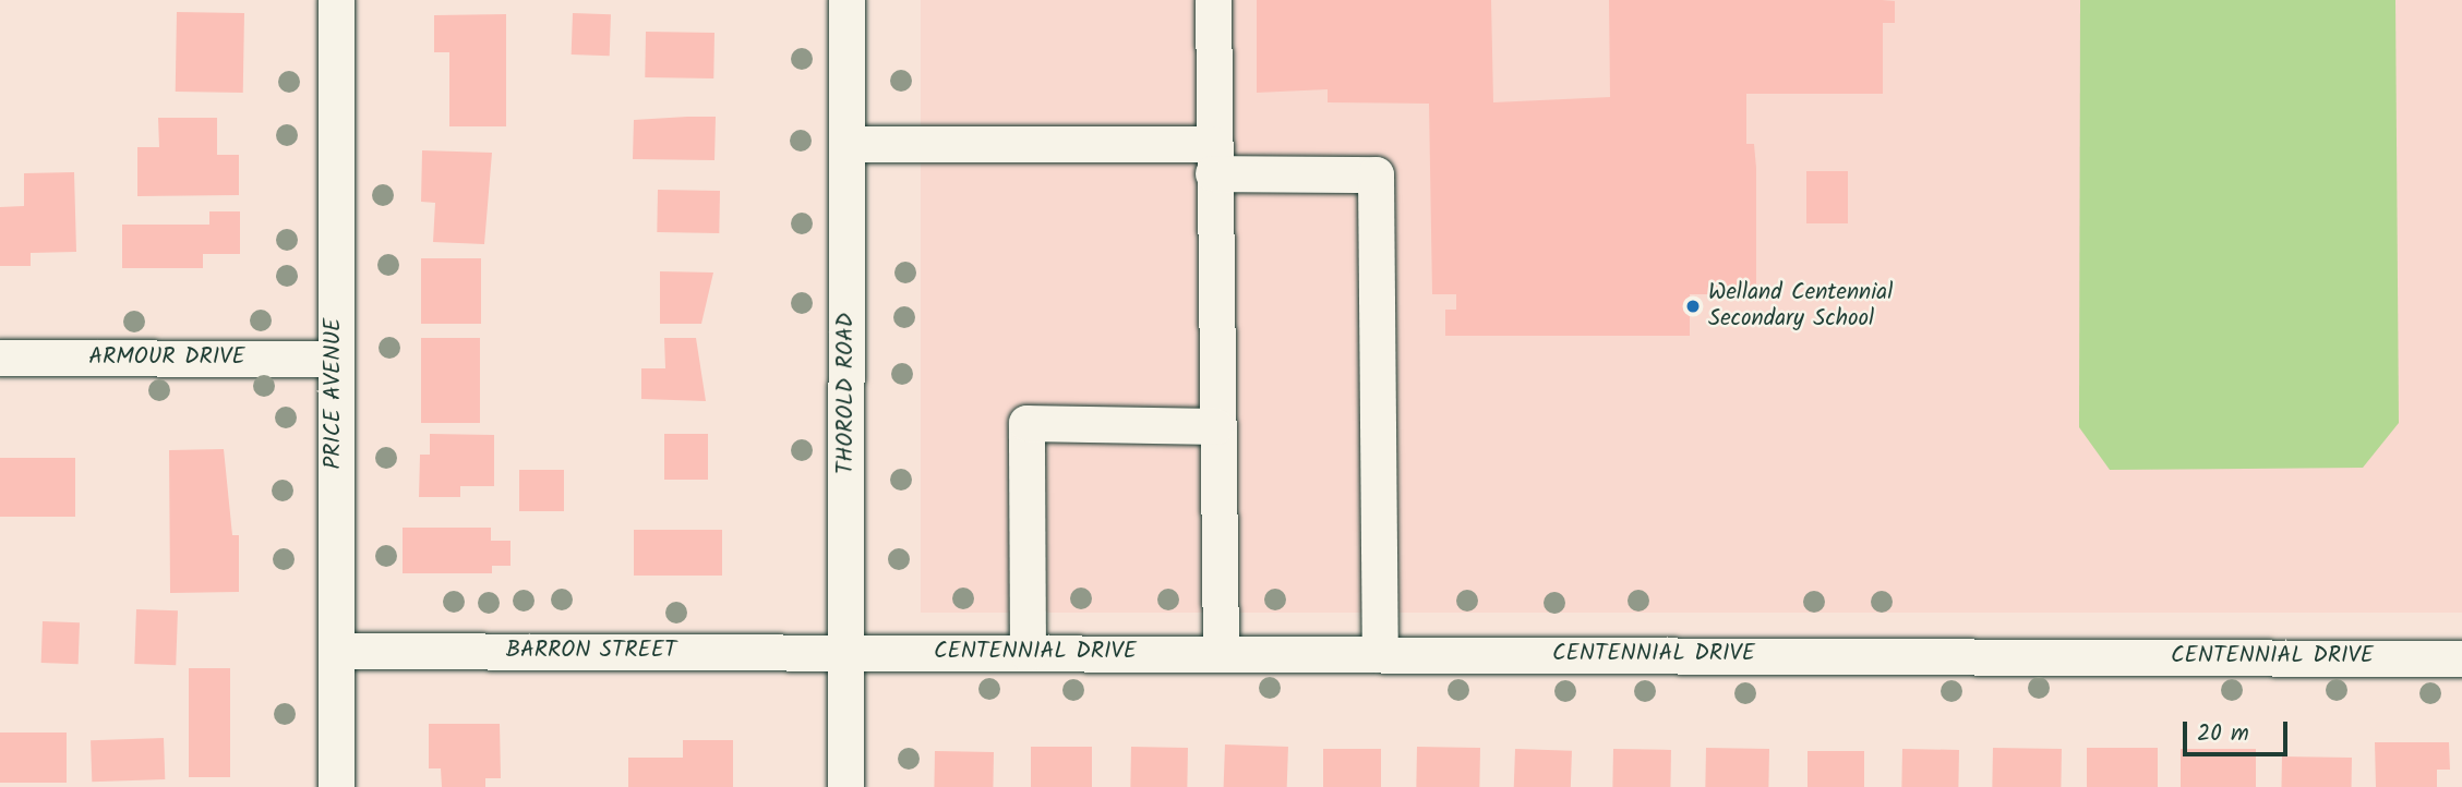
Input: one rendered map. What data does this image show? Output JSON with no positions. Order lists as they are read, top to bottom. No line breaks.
{"streets":{"street":["ARMOUR DRIVE","PRICE AVENUE","THOROLD ROAD","BARRON STREET","CENTENNIAL DRIVE"]},"crossings":[["ARMOUR DRIVE","PRICE AVENUE"],["PRICE AVENUE","BARRON STREET"],["THOROLD ROAD","BARRON STREET"],["THOROLD ROAD","CENTENNIAL DRIVE"],["BARRON STREET","CENTENNIAL DRIVE"]],"places":["Welland Centennial Secondary School"],"scale_bar":"20 m"}
